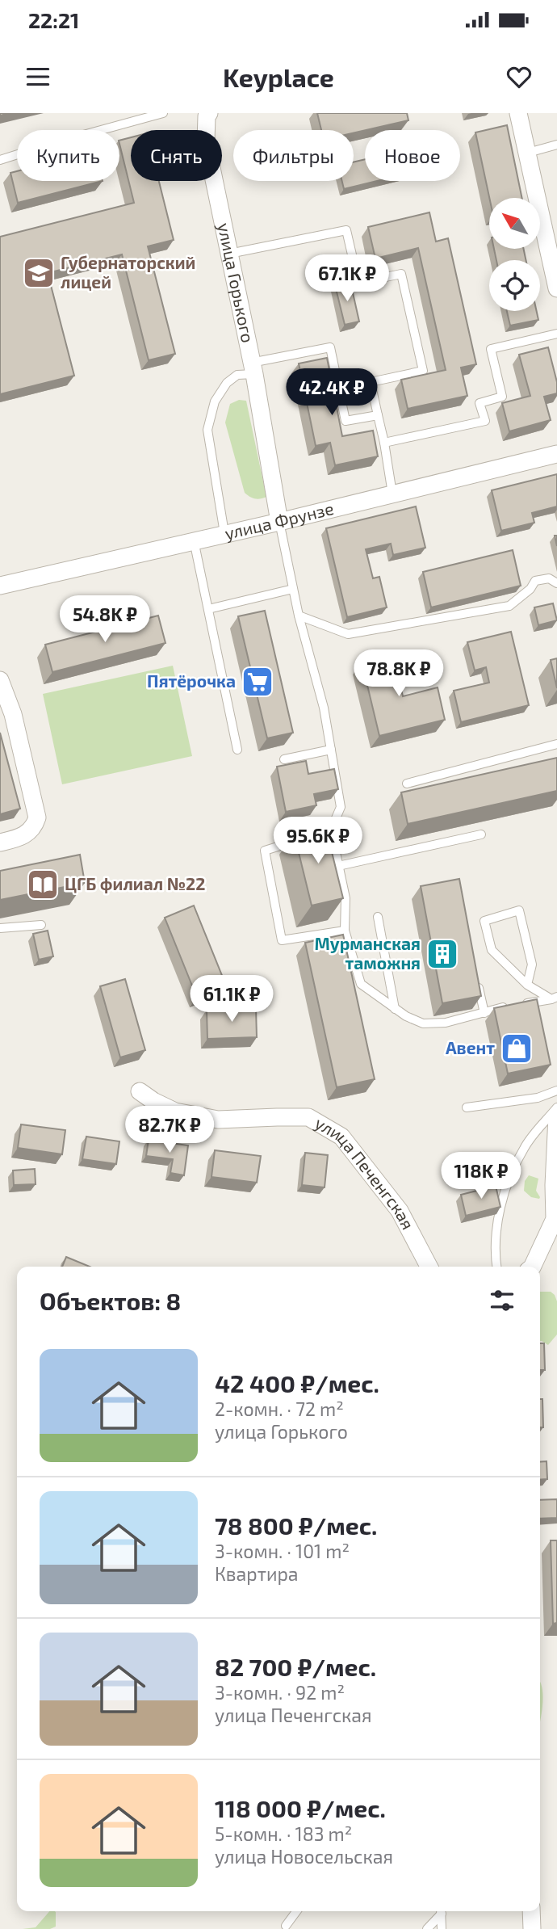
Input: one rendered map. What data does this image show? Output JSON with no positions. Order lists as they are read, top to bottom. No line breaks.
{"streets":{"street":["улица Горького","улица Фрунзе","улица Печенгская"]},"crossings":[["улица Горького","улица Фрунзе"]],"places":{"school or university":["Губернаторский лицей"],"supermarket":["Пятёрочка"],"library":["ЦГБ филиал №22"],"building":["Мурманская таможня"],"shop":["Авент"]},"north":"top left","page":{"status":"22:21","header":"Keyplace","chip":["Купить","Снять","Фильтры","Новое"],"price":["67.1K ₽","42.4K ₽","54.8K ₽","78.8K ₽","95.6K ₽","61.1K ₽","82.7K ₽","118K ₽"],"heading":"Объектов: 8","list":[{"name":"42 400 ₽/мес.","note":"2-комн. · 72 m² · улица Горького"},{"name":"78 800 ₽/мес.","note":"3-комн. · 101 m² · Квартира"},{"name":"82 700 ₽/мес.","note":"3-комн. · 92 m² · улица Печенгская"},{"name":"118 000 ₽/мес.","note":"5-комн. · 183 m² · улица Новосельская"}]}}
